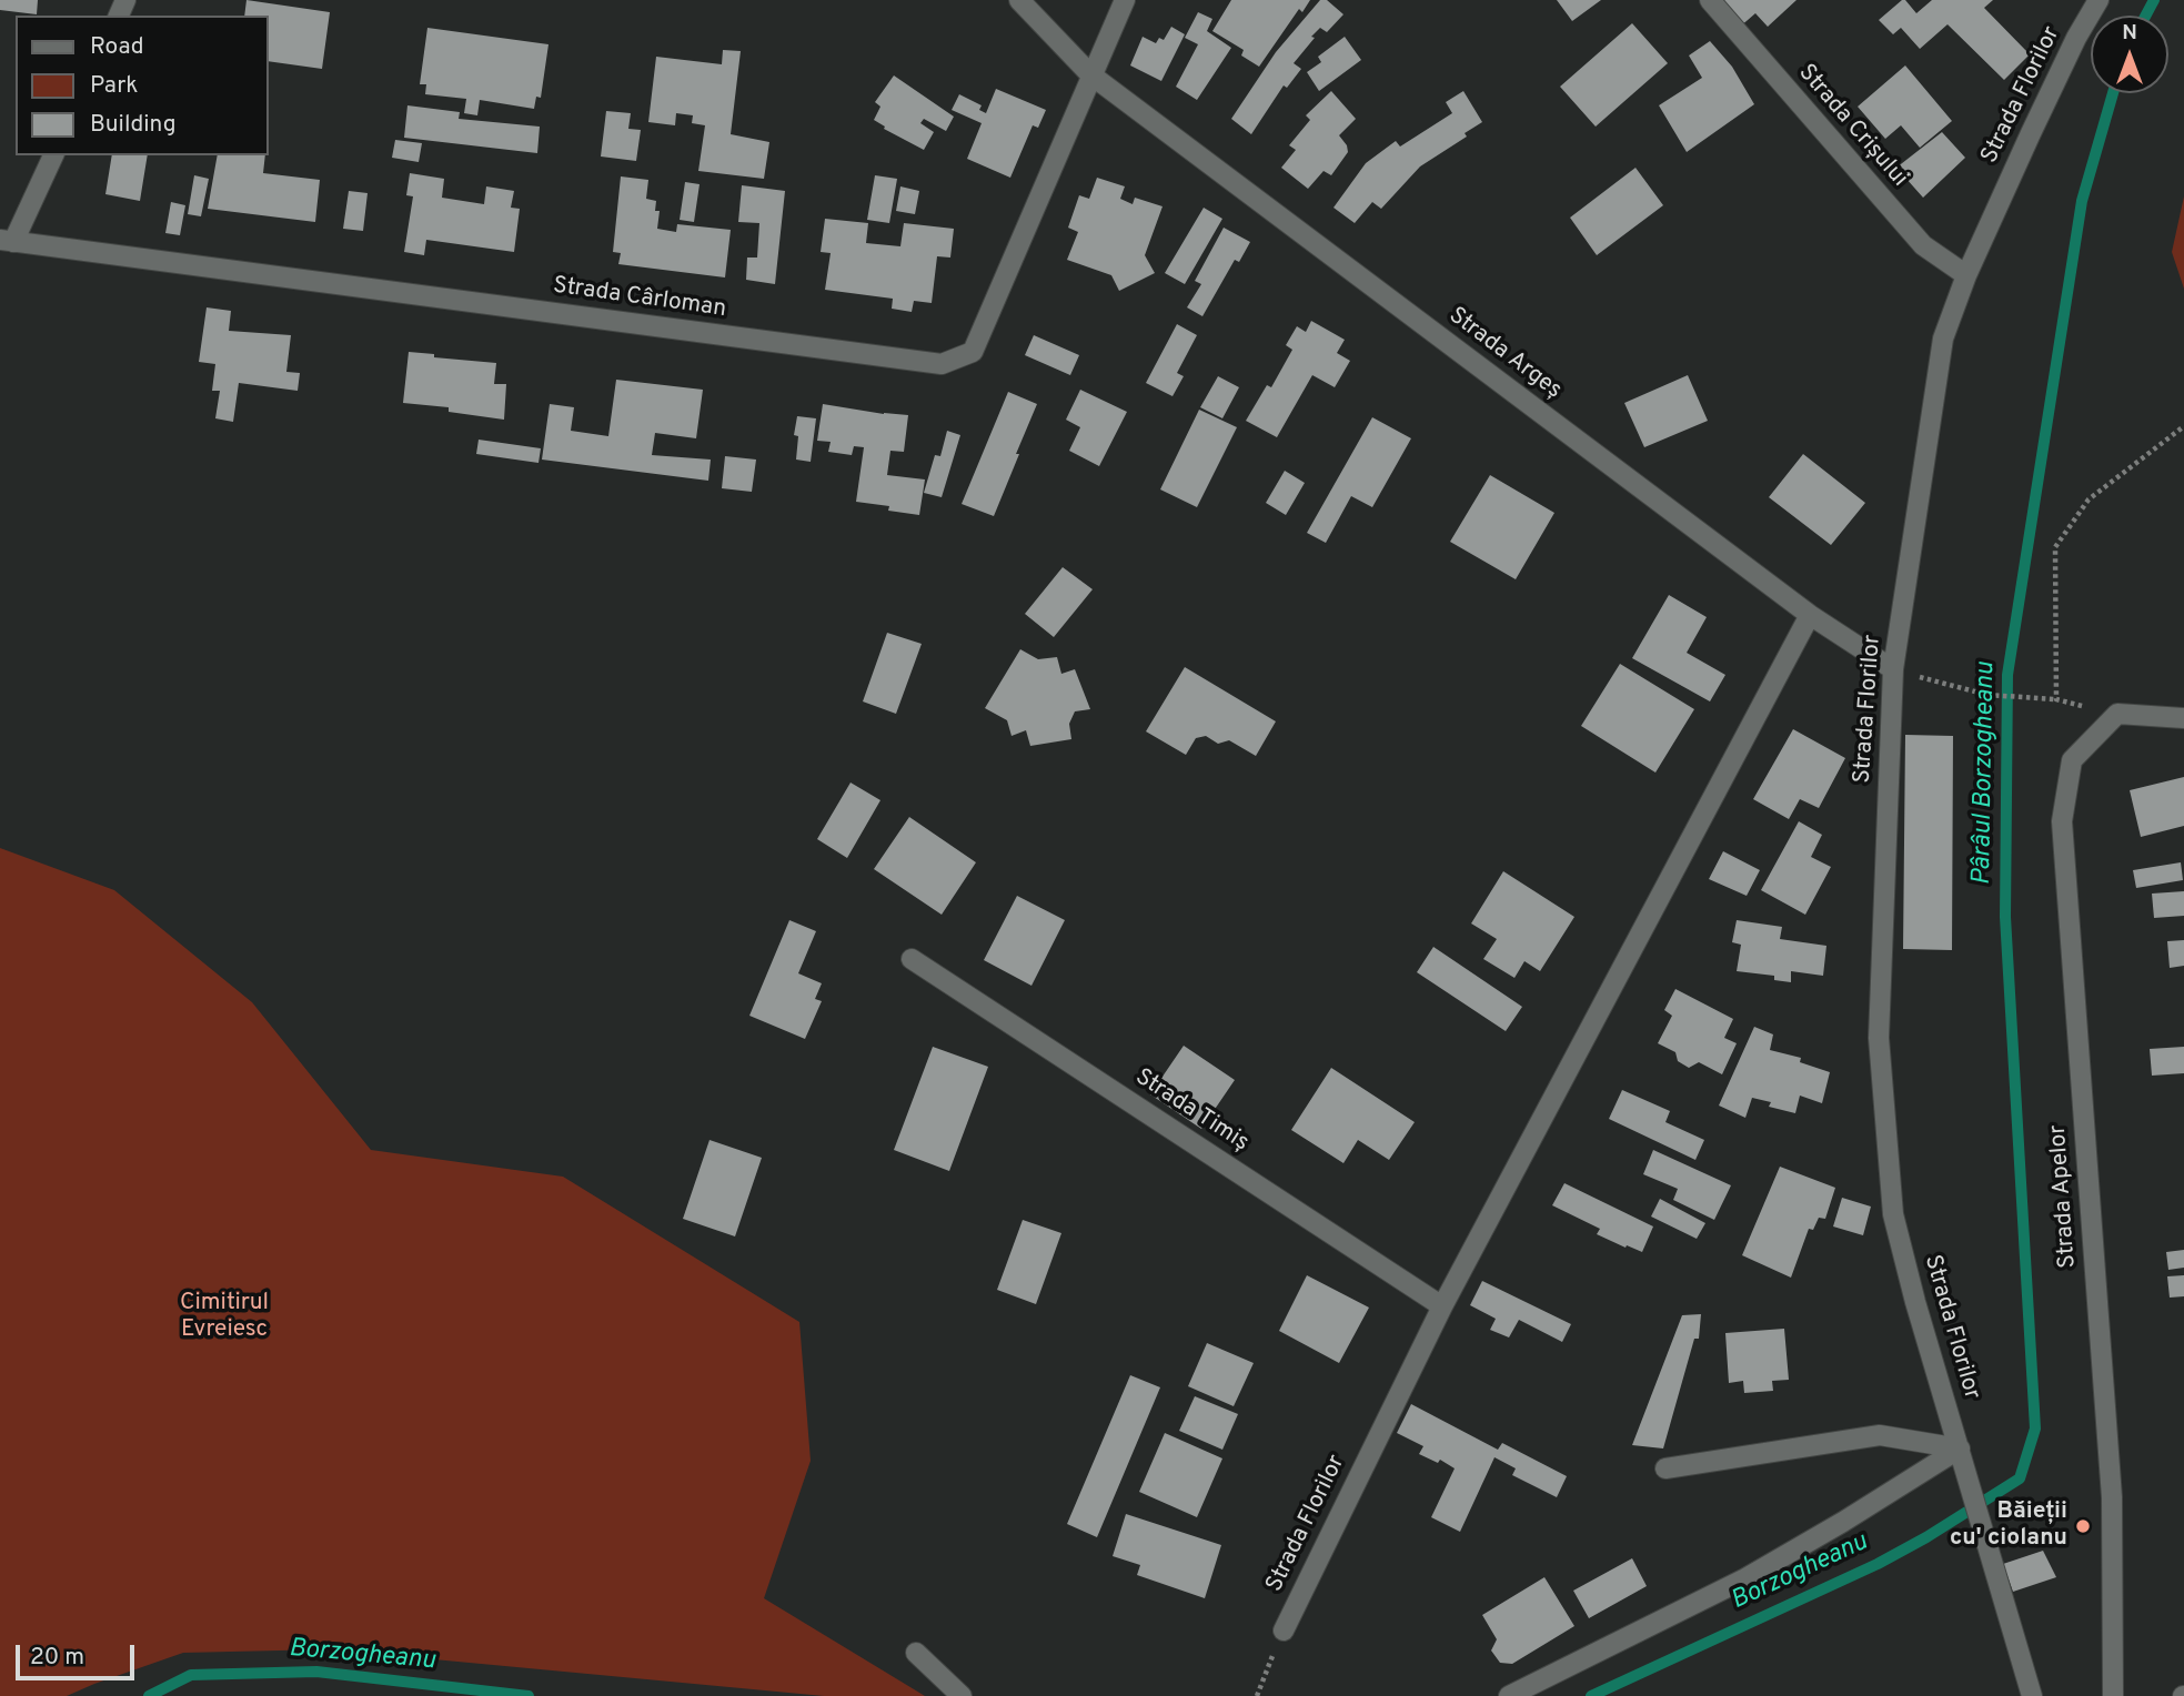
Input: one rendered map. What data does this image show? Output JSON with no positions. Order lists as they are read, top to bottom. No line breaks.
{"streets":{"street":["Strada Florilor","Strada Crișului","Strada Cârloman","Strada Argeș","Strada Timiș","Strada Apelor"]},"crossings":[["Strada Florilor","Strada Crișului"],["Strada Florilor","Strada Argeș"],["Strada Florilor","Strada Timiș"],["Strada Cârloman","Strada Argeș"]],"water":["Pârâul Borzogheanu","Borzogheanu"],"parks":["Cimitirul Evreiesc"],"places":["Băieții cu' ciolanu"],"legend":["Road","Park","Building"],"scale_bar":"20 m","north":"top"}
